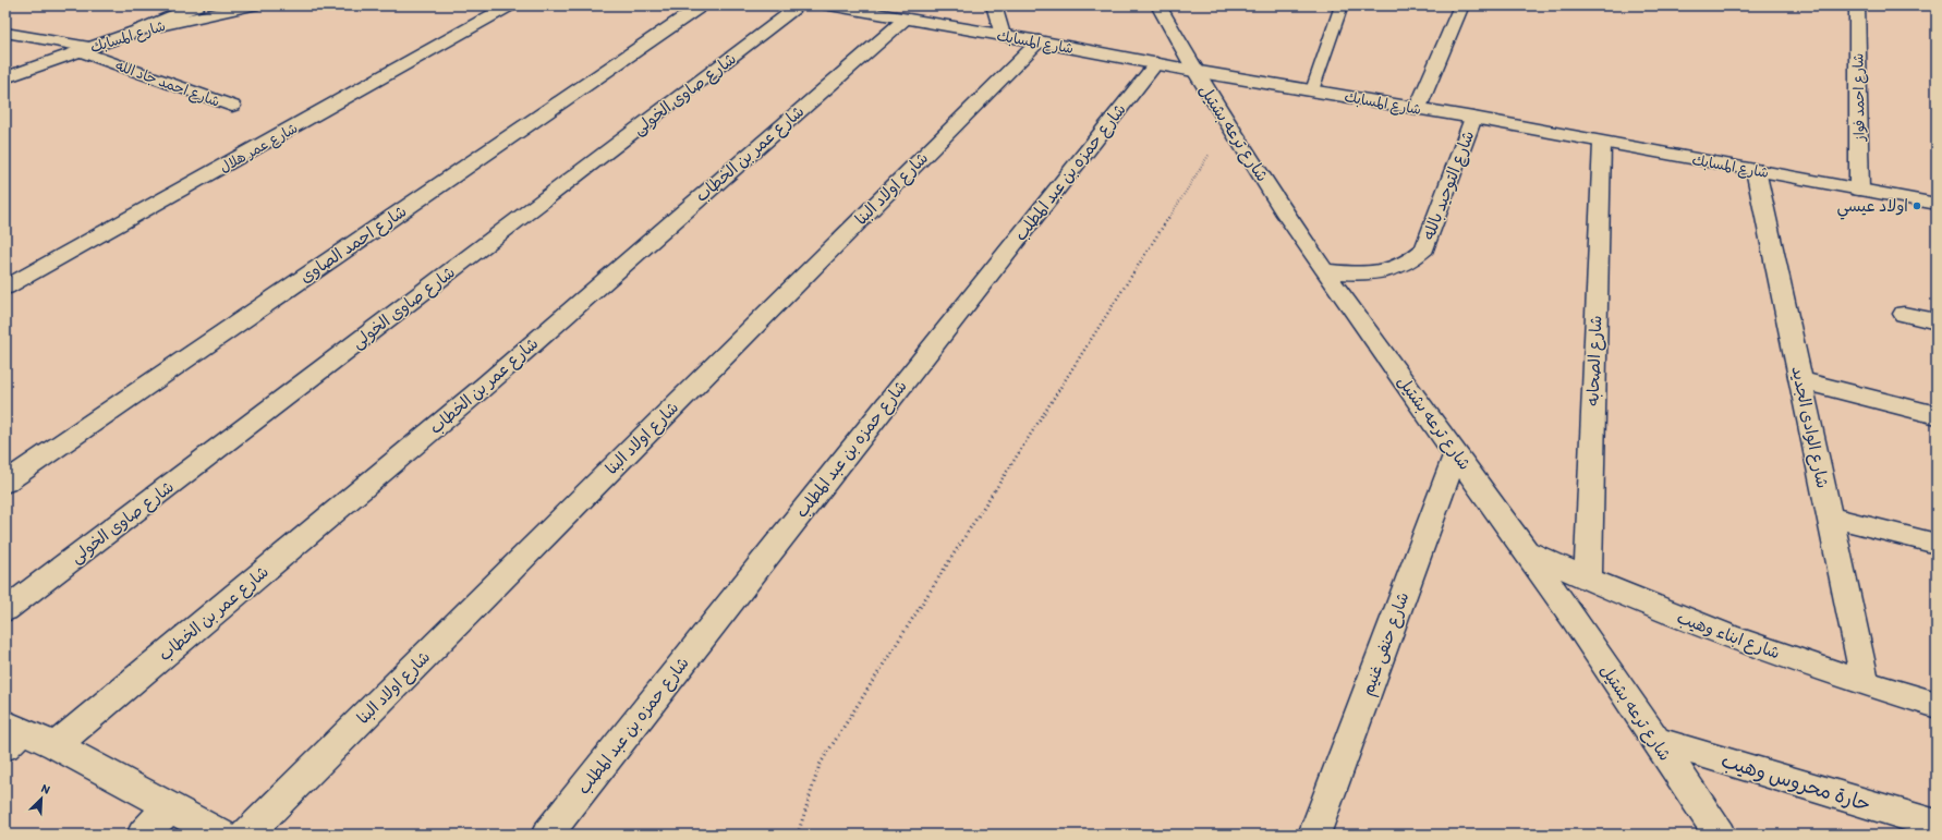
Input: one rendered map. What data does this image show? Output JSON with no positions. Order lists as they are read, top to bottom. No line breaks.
{"streets":{"street":["شارع المسابك","شارع احمد جاد الله","شارع صاوى الخولى","شارع احمد فواز","شارع ترعه بشتيل","شارع عمر هلال","شارع عمر بن الخطاب","شارع حمزه بن عبد المطلب","شارع التوحيد بالله","شارع اولاد البنا","شارع احمد الصاوى","شارع الصحابه","شارع الوادى الجديد","شارع ابناء وهيب","شارع حنفى غنيم","حارة محروس وهيب"]},"crossings":[["شارع المسابك","شارع احمد جاد الله"],["شارع المسابك","شارع احمد فواز"],["شارع المسابك","شارع ترعه بشتيل"],["شارع المسابك","شارع عمر بن الخطاب"],["شارع المسابك","شارع حمزه بن عبد المطلب"],["شارع المسابك","شارع التوحيد بالله"],["شارع المسابك","شارع اولاد البنا"],["شارع المسابك","شارع الصحابه"],["شارع المسابك","شارع الوادى الجديد"],["شارع ترعه بشتيل","شارع التوحيد بالله"],["شارع ترعه بشتيل","شارع ابناء وهيب"],["شارع ترعه بشتيل","شارع حنفى غنيم"],["شارع ترعه بشتيل","حارة محروس وهيب"],["شارع الصحابه","شارع ابناء وهيب"],["شارع الوادى الجديد","شارع ابناء وهيب"]],"places":["اولاد عيسي"],"north":"top right"}
